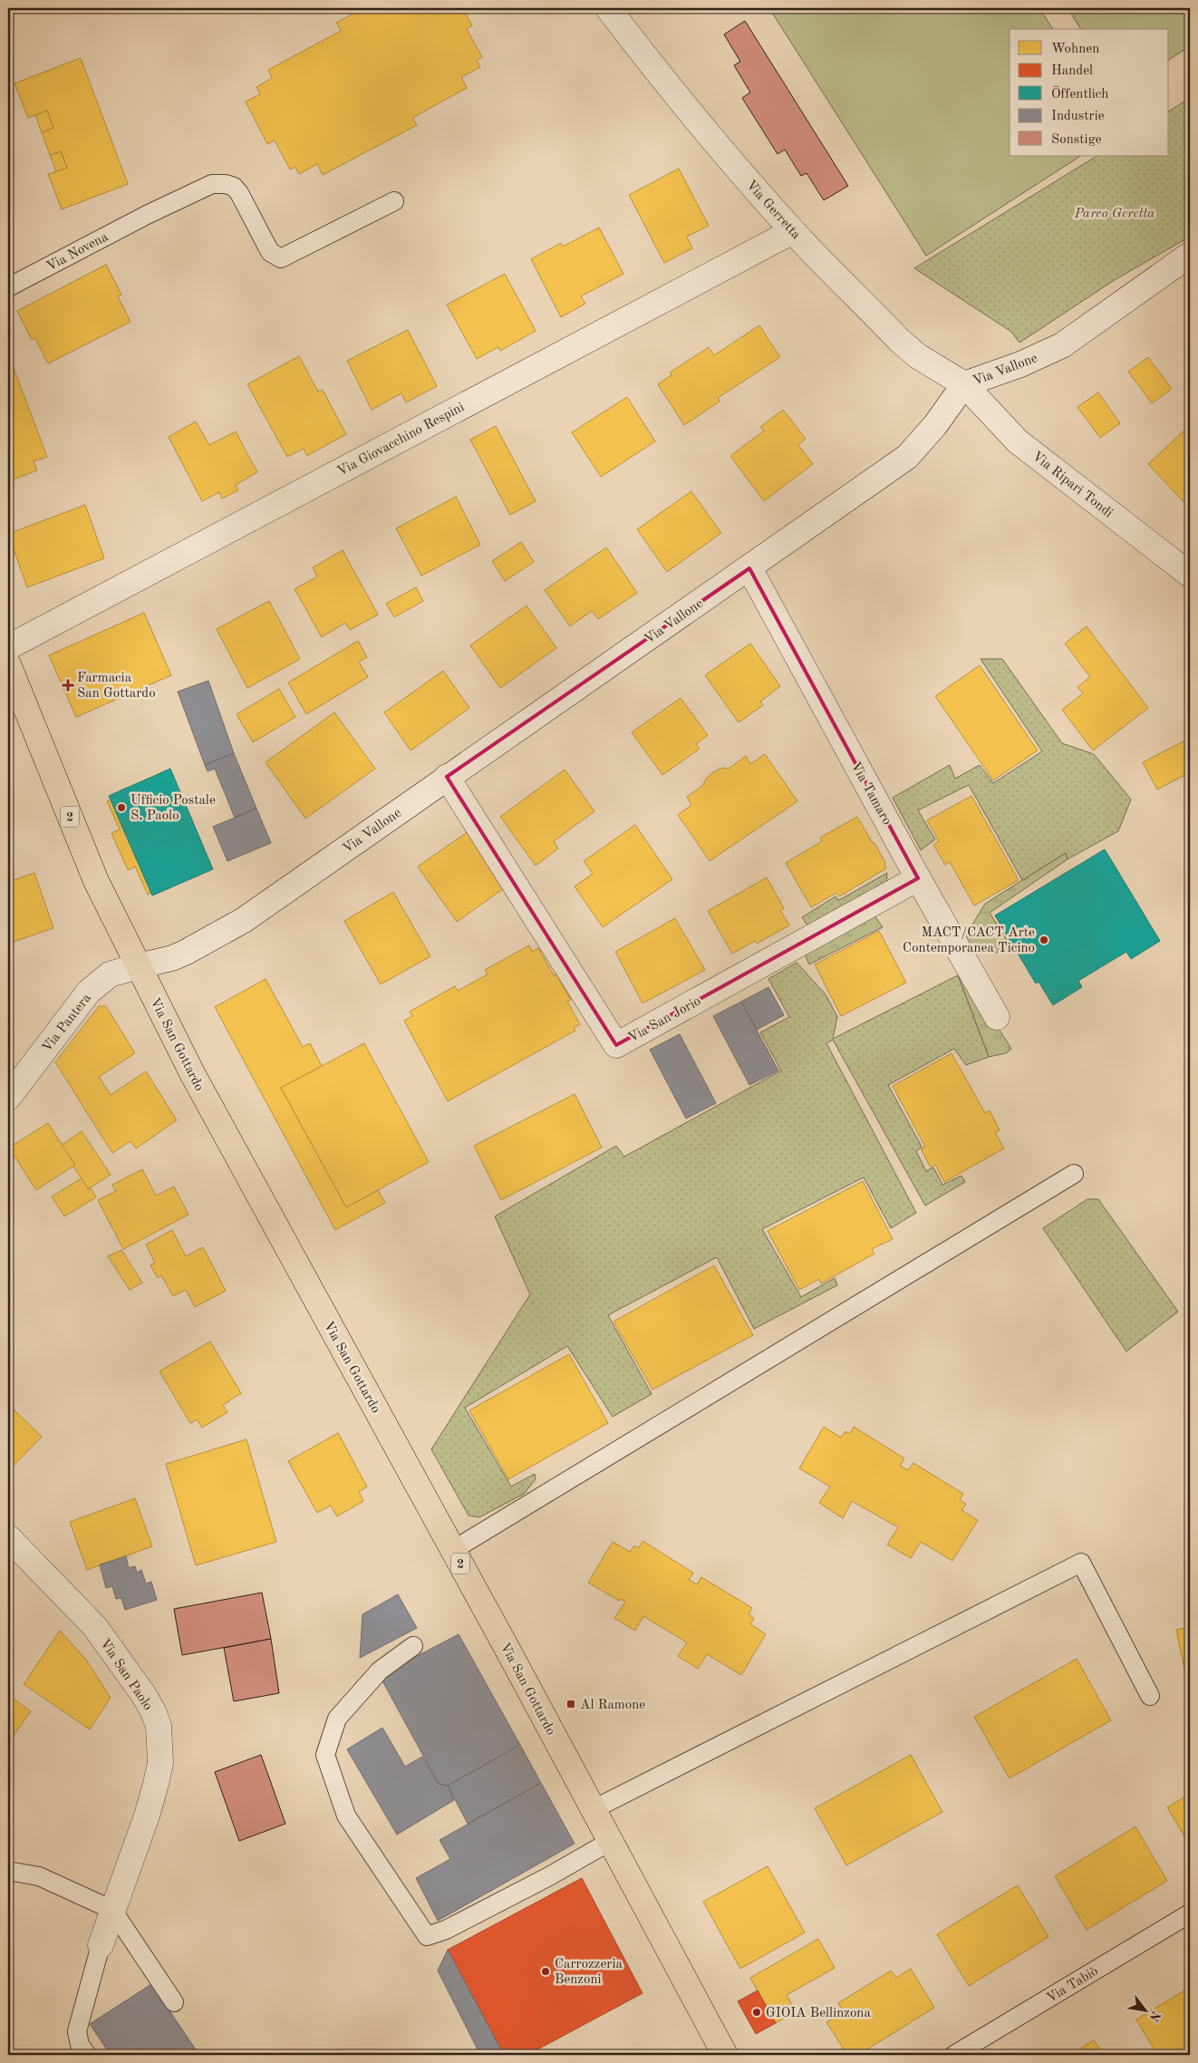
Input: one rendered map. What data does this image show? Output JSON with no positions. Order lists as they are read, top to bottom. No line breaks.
{"streets":{"main road":["2","Via San Gottardo"],"street":["Via Gerretta","Via Vallone","Via Giovacchino Respini","Via Ripari Tondi","Via Tamaro","Via San Jorio","Via Pantera","Via San Paolo"],"lane":["Via Novena","Via Tabiò"]},"crossings":[["Via Gerretta","Via Vallone"],["Via Gerretta","Via Giovacchino Respini"],["Via Gerretta","Via Ripari Tondi"],["Via Vallone","Via Ripari Tondi"],["Via Vallone","Via Tamaro"],["Via Vallone","Via San Jorio"],["Via Vallone","Via Pantera"],["Via Vallone","Via San Gottardo"],["Via Tamaro","Via San Jorio"],["Via Pantera","Via San Gottardo"]],"parks":["Parco Geretta"],"places":{"health":["Farmacia San Gottardo"],"other":["Ufficio Postale S. Paolo","MACT/CACT Arte Contemporanea Ticino","Carrozzeria Benzoni","GIOIA Bellinzona"],"transit":["Al Ramone"]},"legend":["Wohnen","Handel","Öffentlich","Industrie","Sonstige"],"north":"bottom right"}
